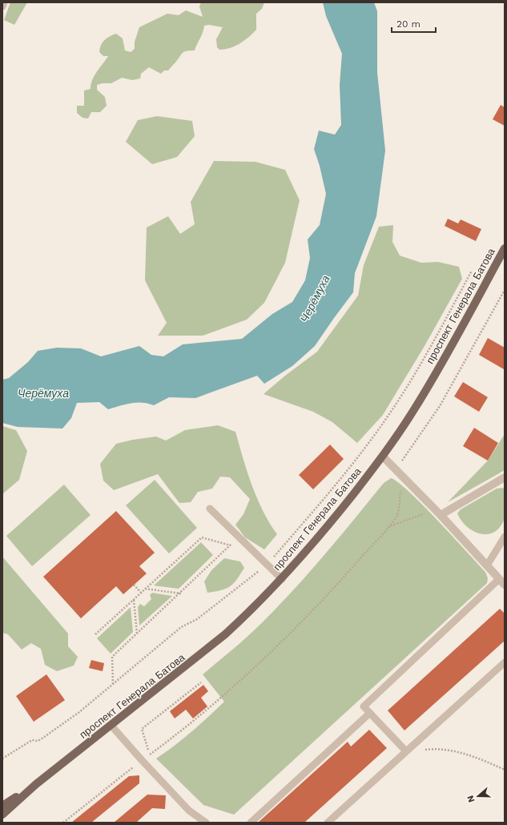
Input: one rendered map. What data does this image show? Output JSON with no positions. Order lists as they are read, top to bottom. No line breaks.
{"streets":{"main road":["проспект Генерала Батова"]},"water":["Черёмуха"],"scale_bar":"20 m","north":"left"}
